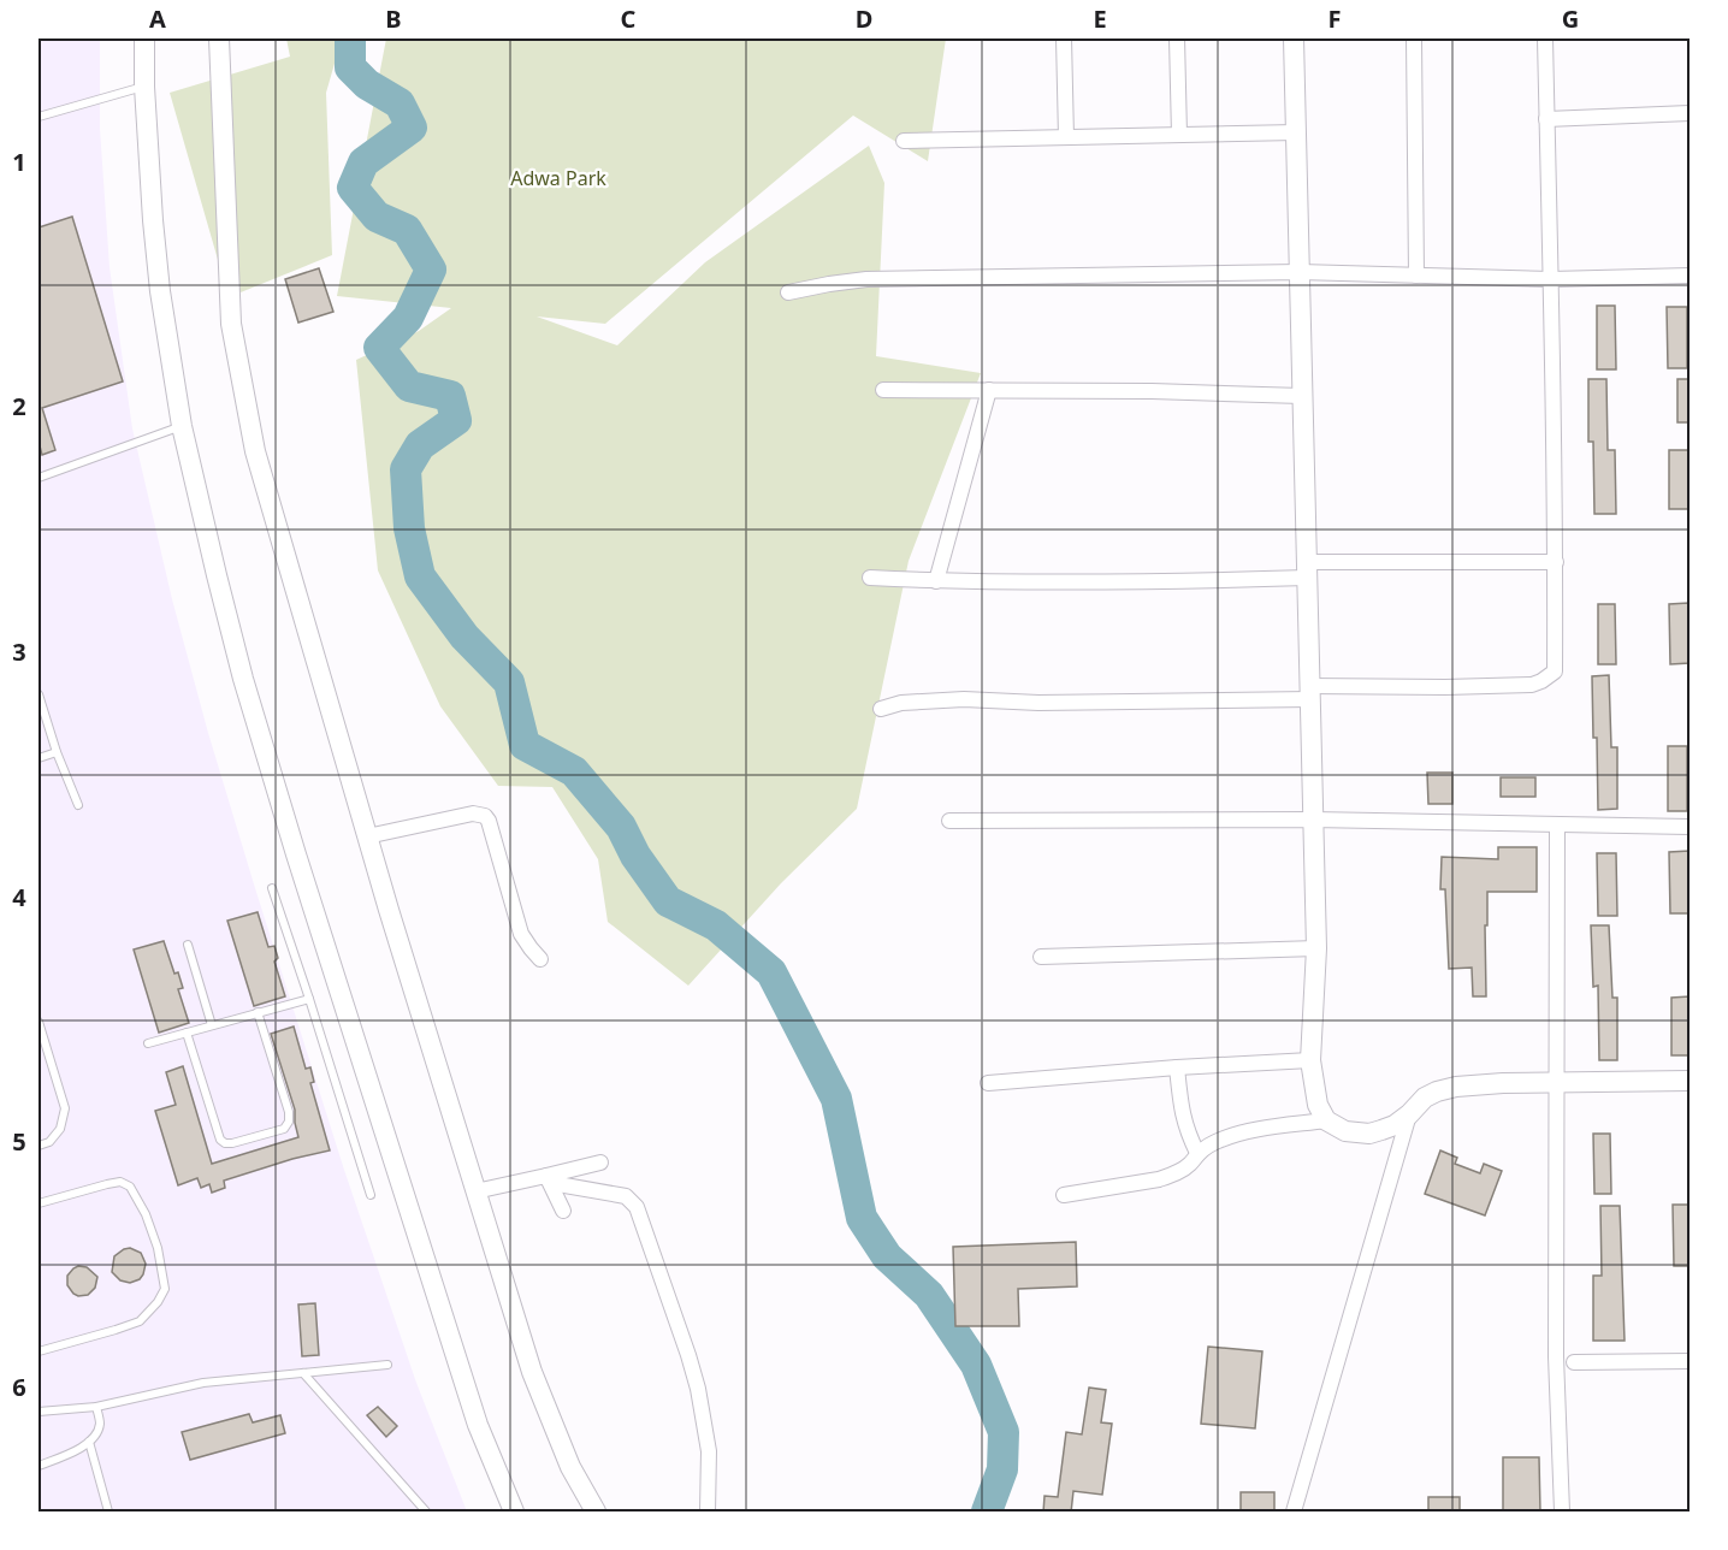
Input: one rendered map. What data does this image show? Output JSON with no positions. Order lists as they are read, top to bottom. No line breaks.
{"parks":["Adwa Park"],"grid":{"columns":["A","B","C","D","E","F","G"],"rows":["1","2","3","4","5","6"]}}
